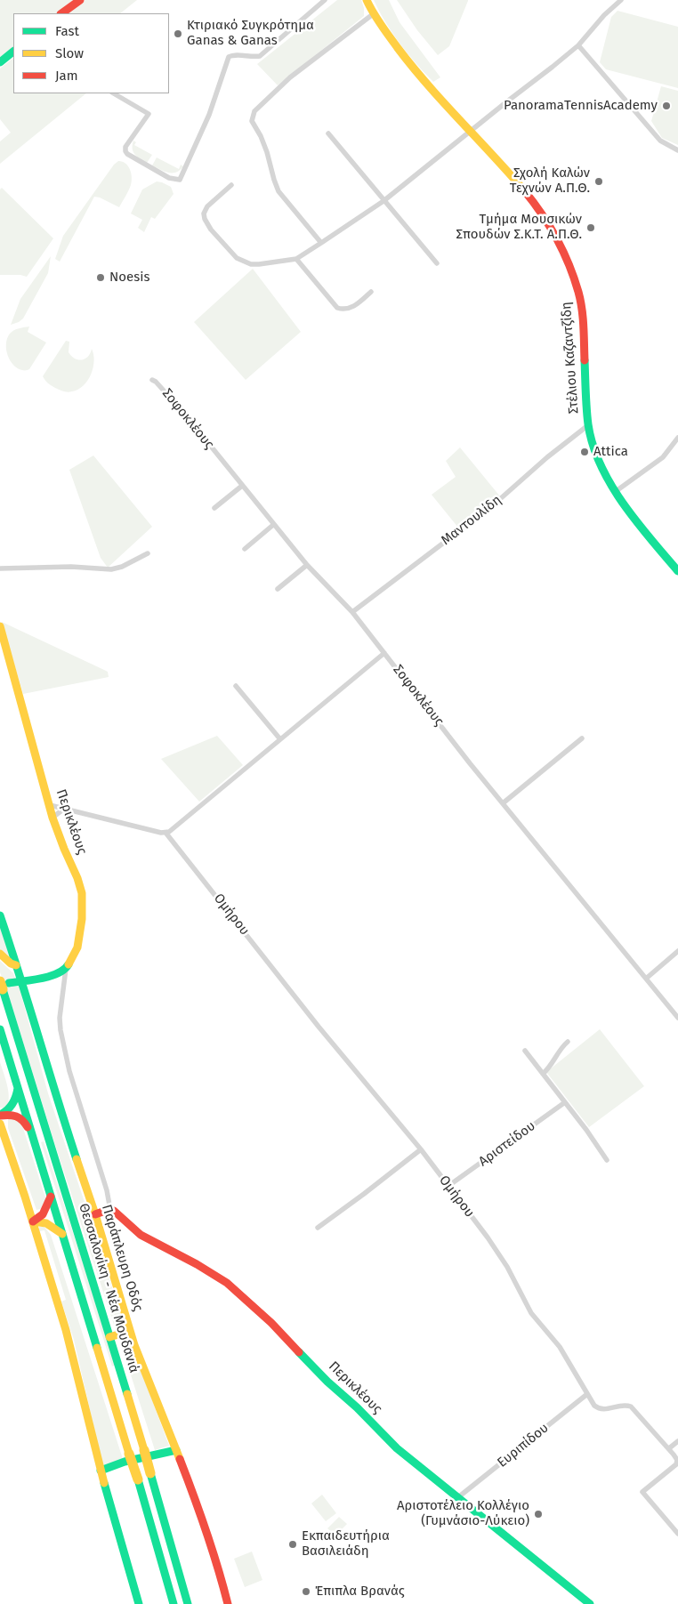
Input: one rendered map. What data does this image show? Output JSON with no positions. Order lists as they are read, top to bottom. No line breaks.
{"streets":{"main road":["Στέλιου Καζαντζίδη","Περικλέους","Παράπλευρη Οδός","Θεσσαλονίκη - Νέα Μουδανιά"],"street":["Σοφοκλέους","Μαντουλίδη","Ομήρου","Αριστείδου","Ευριπίδου"]},"crossings":[["Στέλιου Καζαντζίδη","Μαντουλίδη"],["Σοφοκλέους","Μαντουλίδη"],["Περικλέους","Ευριπίδου"],["Ομήρου","Αριστείδου"],["Ομήρου","Ευριπίδου"]],"places":["Κτιριακό Συγκρότημα Ganas & Ganas","PanoramaTennisAcademy","Σχολή Καλών Τεχνών Α.Π.Θ.","Τμήμα Μουσικών Σπουδών Σ.Κ.Τ. Α.Π.Θ.","Noesis","Attica","Αριστοτέλειο Κολλέγιο (Γυμνάσιο-Λύκειο)","Εκπαιδευτήρια Βασιλειάδη","Έπιπλα Βρανάς"],"legend":["Fast","Slow","Jam"]}
